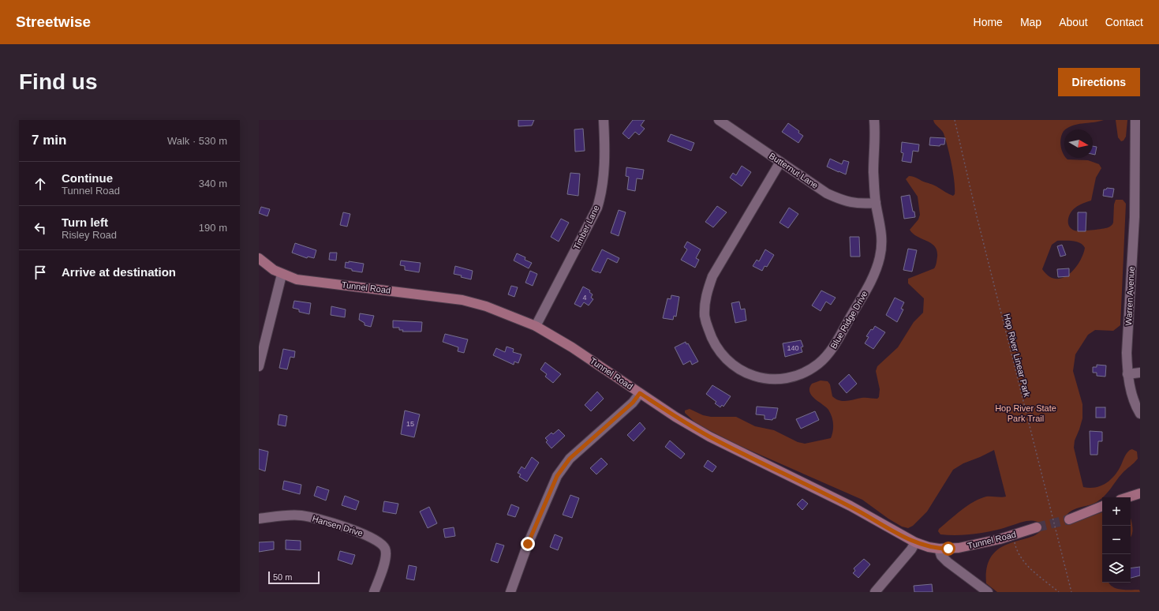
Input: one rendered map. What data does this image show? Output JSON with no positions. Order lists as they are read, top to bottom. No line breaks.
{"streets":{"main road":["Tunnel Road"],"street":["Butternut Lane","Timber Lane","Warren Avenue","Blue Ridge Drive","Hansen Drive"],"path":["Hop River Linear Park"]},"crossings":[["Butternut Lane","Blue Ridge Drive"],["Timber Lane","Tunnel Road"]],"parks":["Hop River State Park Trail"],"house_numbers":["4","140","15"],"scale_bar":"50 m","north":"right","page":{"header":"Streetwise","nav":["Home","Map","About","Contact"],"buttons":"Directions","title":"Find us","heading":["7 min","Walk · 530 m"],"list":[["Continue","Tunnel Road","340 m"],["Turn left","Risley Road","190 m"],"Arrive at destination"],"map_buttons":["+","−"],"scale":"50 m"}}
